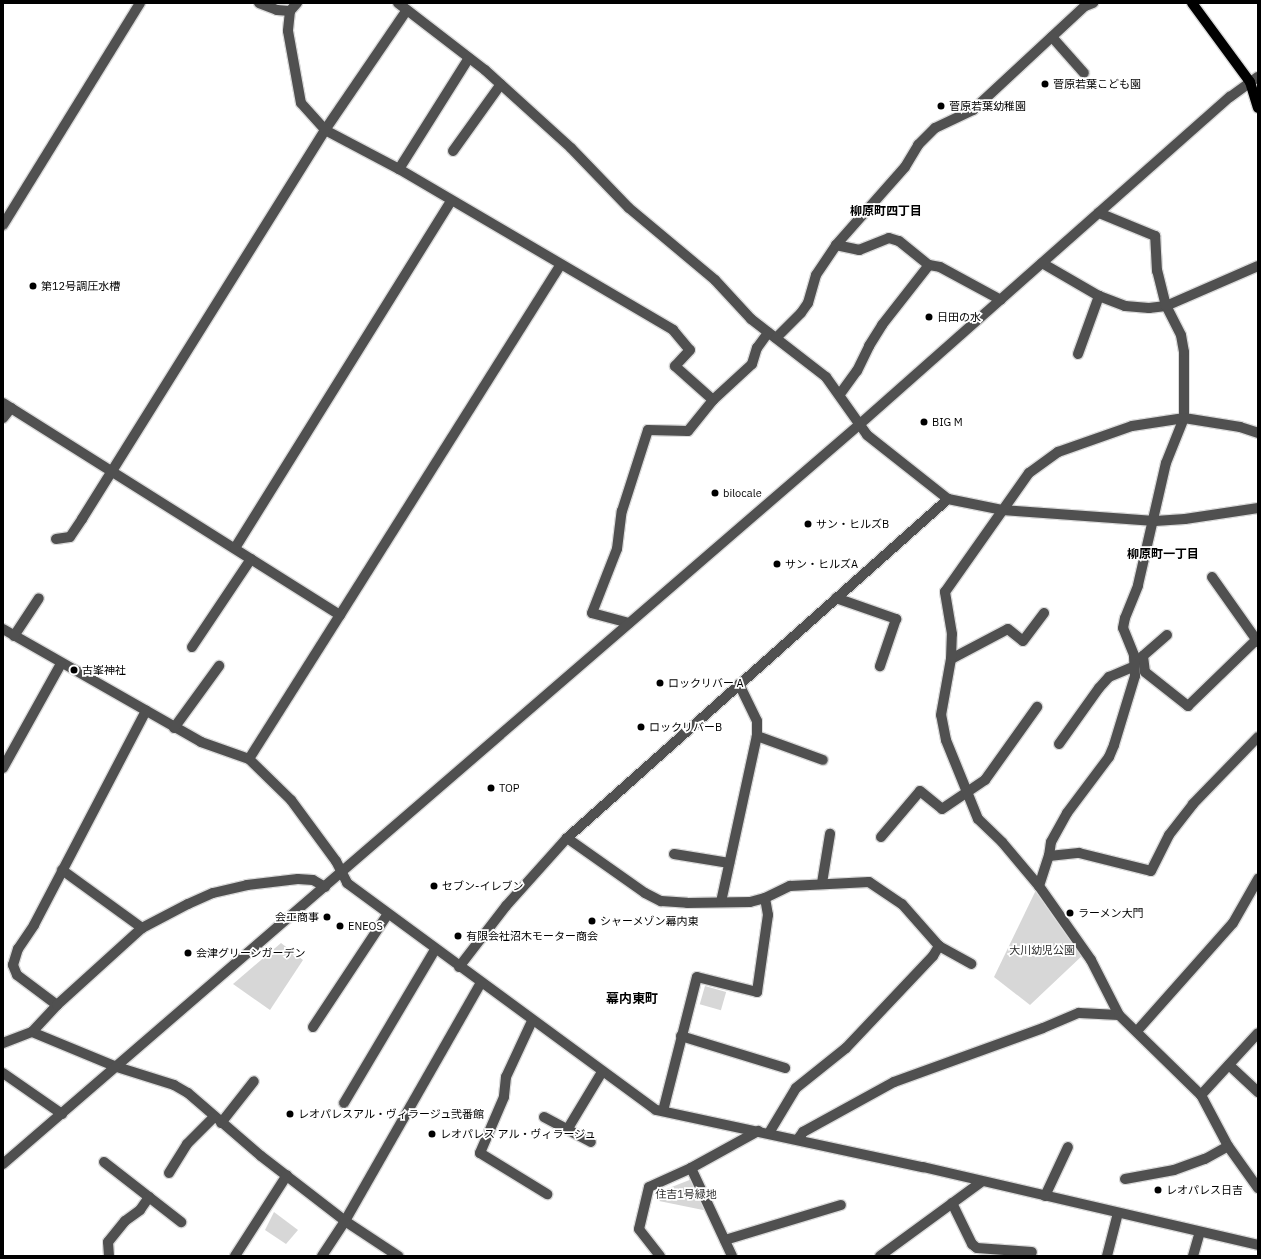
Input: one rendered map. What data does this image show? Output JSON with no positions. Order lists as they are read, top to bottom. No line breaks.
{"districts":["柳原町四丁目","柳原町一丁目","幕内東町"],"parks":["大川幼児公園","住吉1号緑地"],"places":["菅原若葉こども園","菅原若葉幼稚園","第12号調圧水槽","日田の水","BIG M","bilocale","サン・ヒルズB","サン・ヒルズA","古峯神社","ロックリバー A","ロックリバーB","TOP","セブン-イレブン","ラーメン大門","会工商事","シャーメゾン幕内東","ENEOS","有限会社沼木モーター商会","会津グリーンガーデン","レオパレスアル・ヴィラージュ弐番館","レオパレス アル・ヴィラージュ","レオパレス日吉"]}
